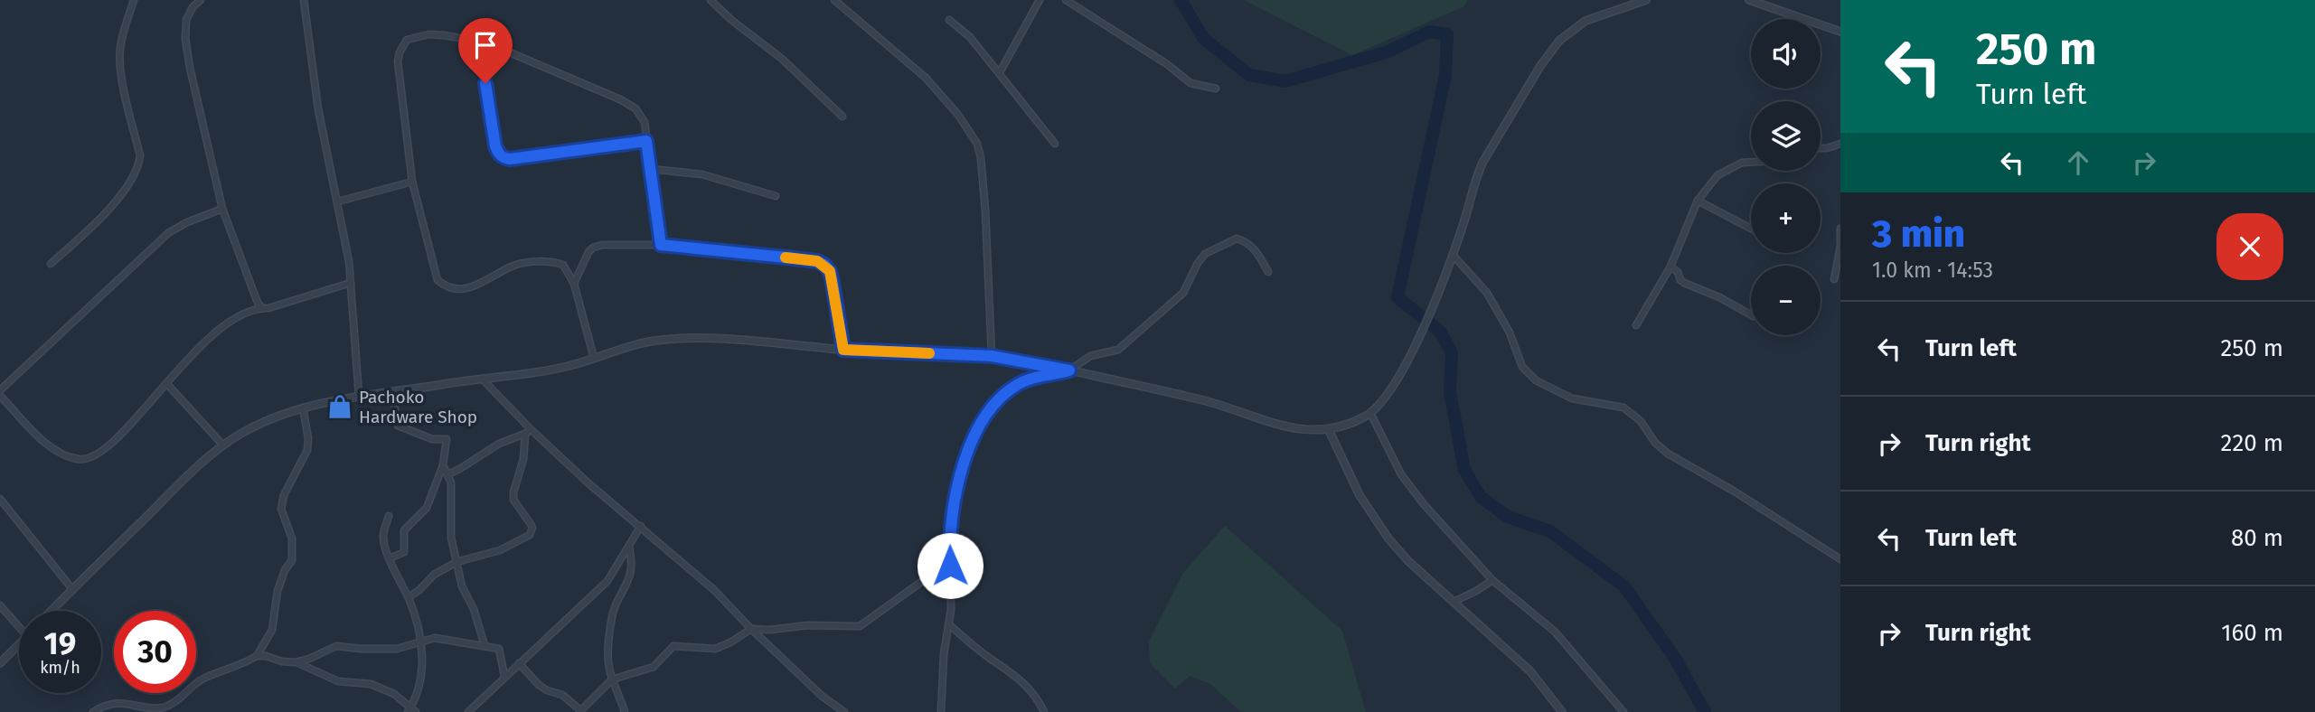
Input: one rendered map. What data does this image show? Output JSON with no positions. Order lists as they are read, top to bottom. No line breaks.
{"places":{"shop":["Pachoko Hardware Shop"]},"page":{"turn":["250 m","Turn left"],"map_buttons":["+","−"],"heading":["3 min","1.0 km · 14:53"],"list":[{"name":"Turn left","value":"250 m"},{"name":"Turn right","value":"220 m"},{"name":"Turn left","value":"80 m"},{"name":"Turn right","value":"160 m"}],"speed":"19 km/h","limit":"30"}}
